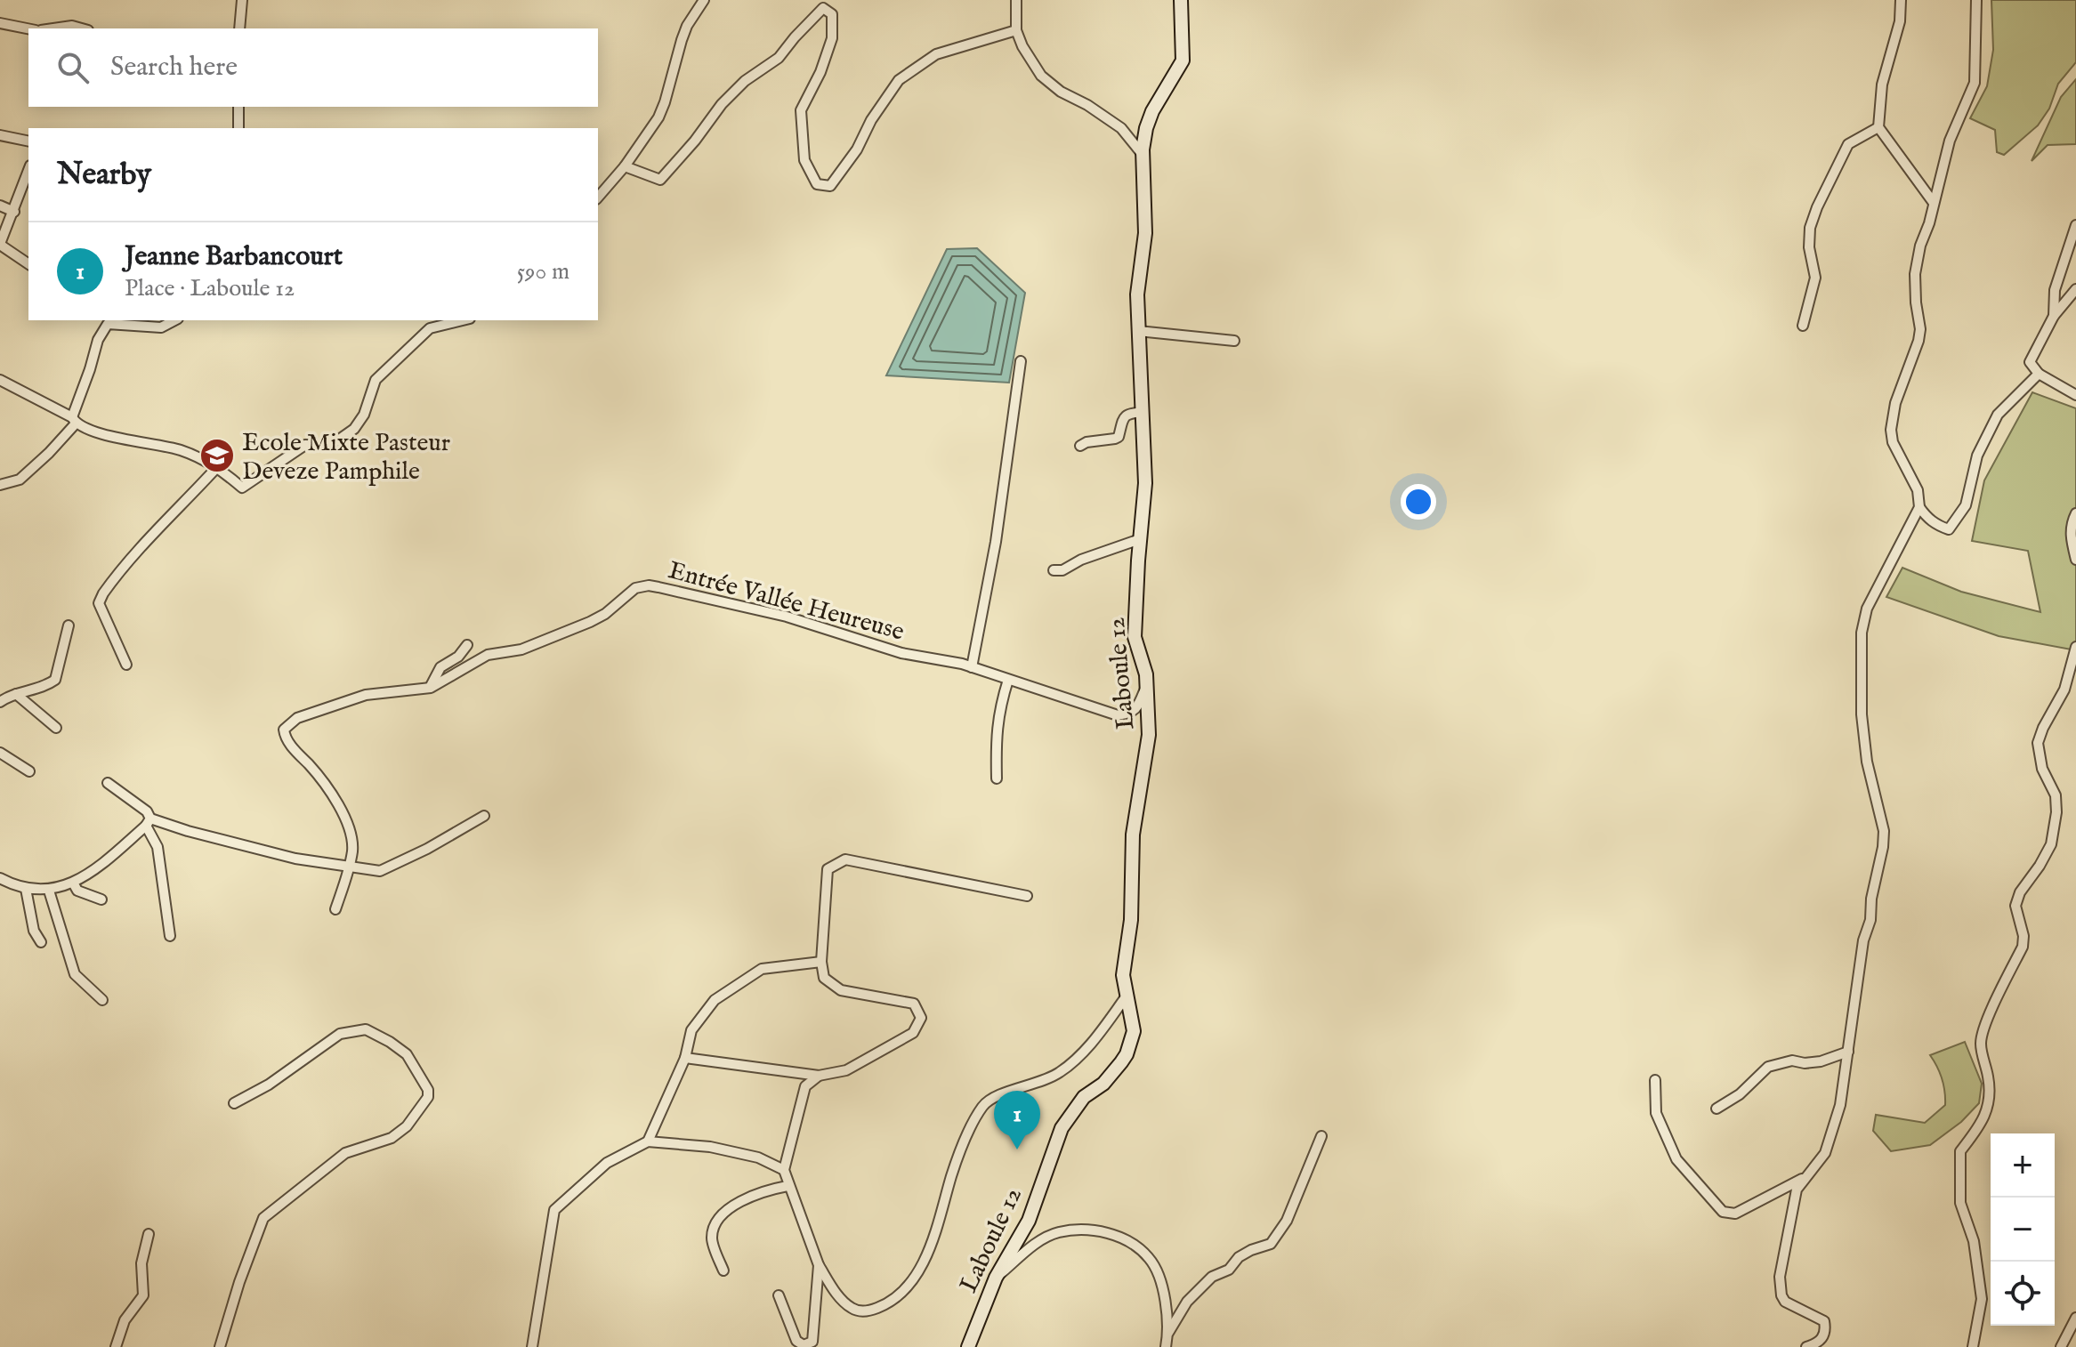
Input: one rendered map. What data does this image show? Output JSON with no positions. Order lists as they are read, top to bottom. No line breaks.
{"streets":{"street":["Entrée Vallée Heureuse","Laboule 12"]},"crossings":[["Entrée Vallée Heureuse","Laboule 12"]],"places":{"school or university":["Ecole Mixte Pasteur Deveze Pamphile"]},"page":{"search":"Search here","heading":"Nearby","list":[{"mark":"1","name":"Jeanne Barbancourt","note":"Place · Laboule 12","value":"590 m"}],"pins":"1","map_buttons":["+","−"]}}
